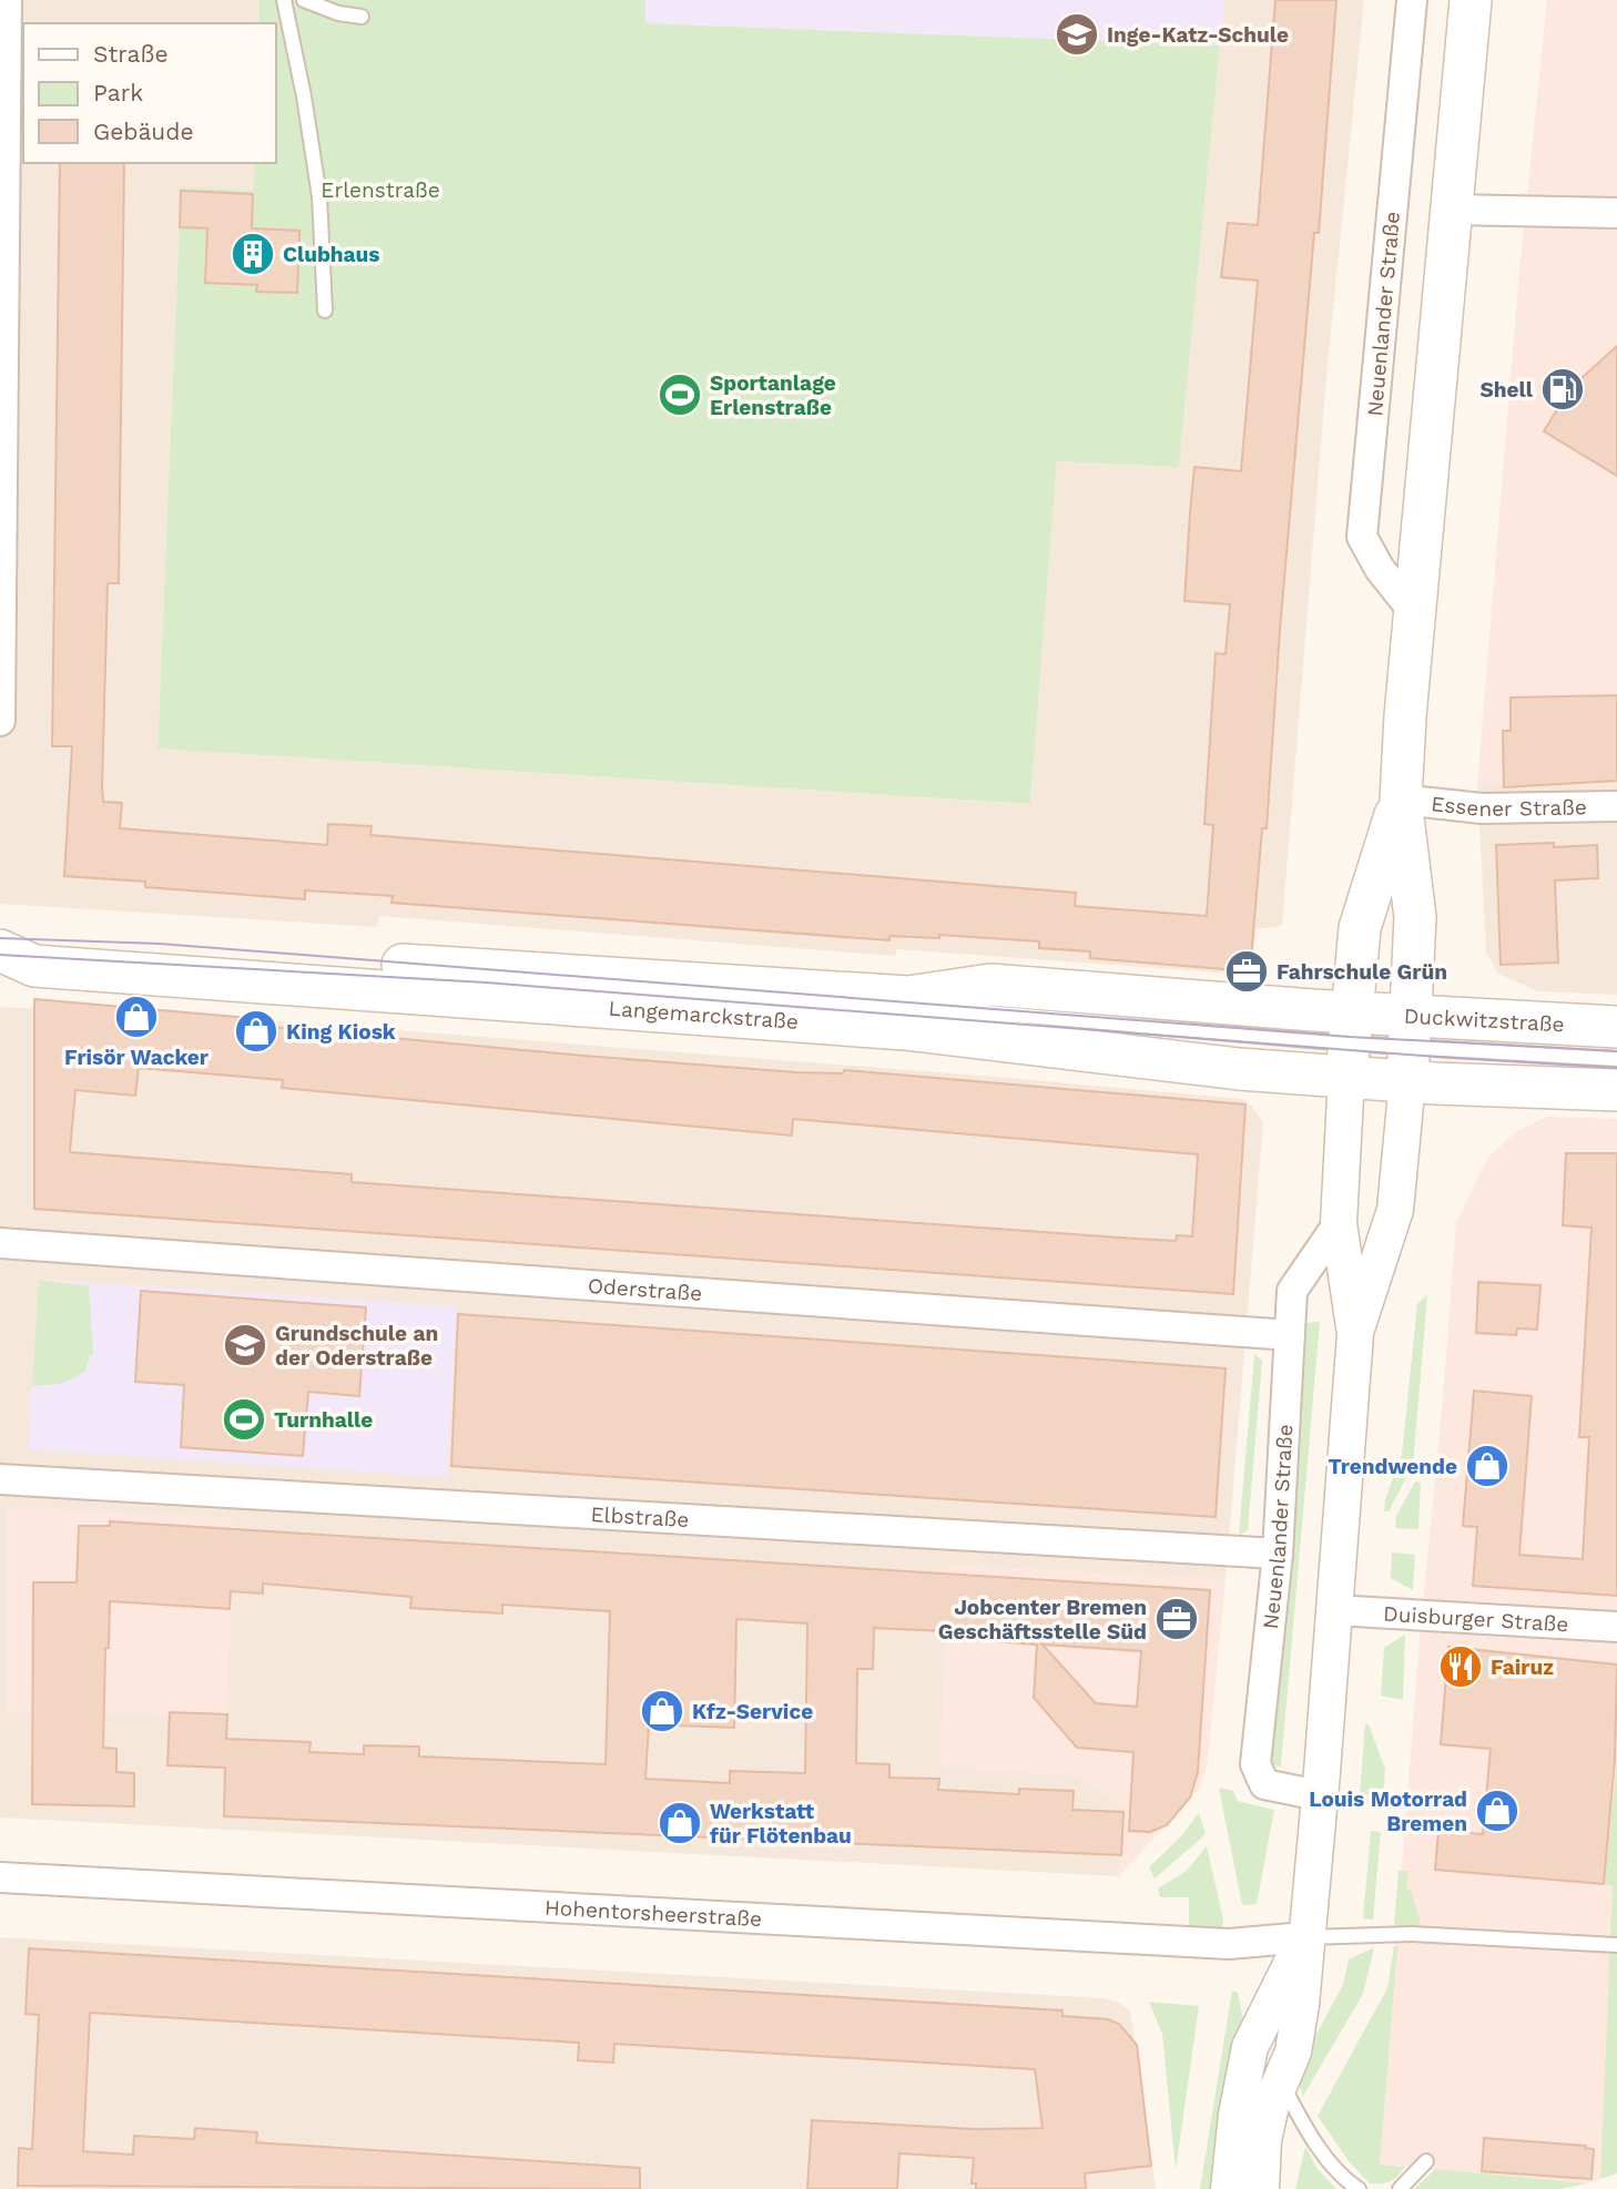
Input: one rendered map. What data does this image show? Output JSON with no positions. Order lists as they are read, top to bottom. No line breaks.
{"streets":{"main road":["Langemarckstraße","Duckwitzstraße"],"street":["Neuenlander Straße","Essener Straße","Oderstraße","Elbstraße","Duisburger Straße","Hohentorsheerstraße"]},"crossings":[["Neuenlander Straße","Oderstraße"],["Neuenlander Straße","Elbstraße"],["Langemarckstraße","Duckwitzstraße"]],"parks":["Erlenstraße"],"places":{"school or university":["Inge-Katz-Schule","Grundschule an der Oderstraße"],"building":["Clubhaus"],"fuel station":["Shell"],"sports":["Sportanlage Erlenstraße","Turnhalle"],"office":["Fahrschule Grün","Jobcenter Bremen Geschäftsstelle Süd"],"shop":["Frisör Wacker","King Kiosk","Trendwende","Kfz-Service","Louis Motorrad Bremen","Werkstatt für Flötenbau"],"restaurant":["Fairuz"]},"legend":["Straße","Park","Gebäude"]}
